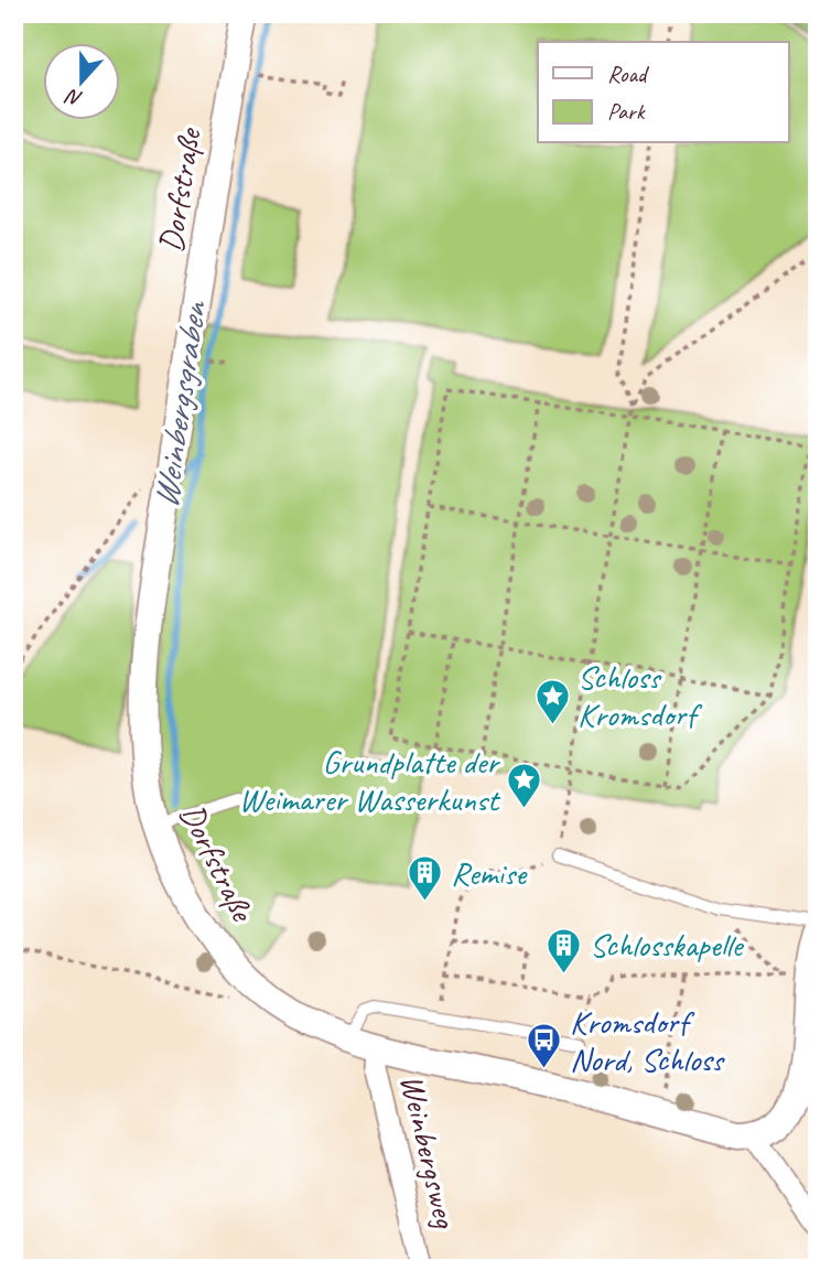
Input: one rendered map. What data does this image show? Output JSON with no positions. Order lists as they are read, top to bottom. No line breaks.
{"streets":{"street":["Dorfstraße","Weinbergsweg"]},"crossings":[["Dorfstraße","Weinbergsweg"]],"water":["Weinbergsgraben"],"places":{"place":["Schloss Kromsdorf","Grundplatte der Weimarer Wasserkunst"],"building":["Remise","Schlosskapelle"],"bus stop":["Kromsdorf Nord, Schloss"]},"legend":["Road","Park"],"north":"bottom"}
